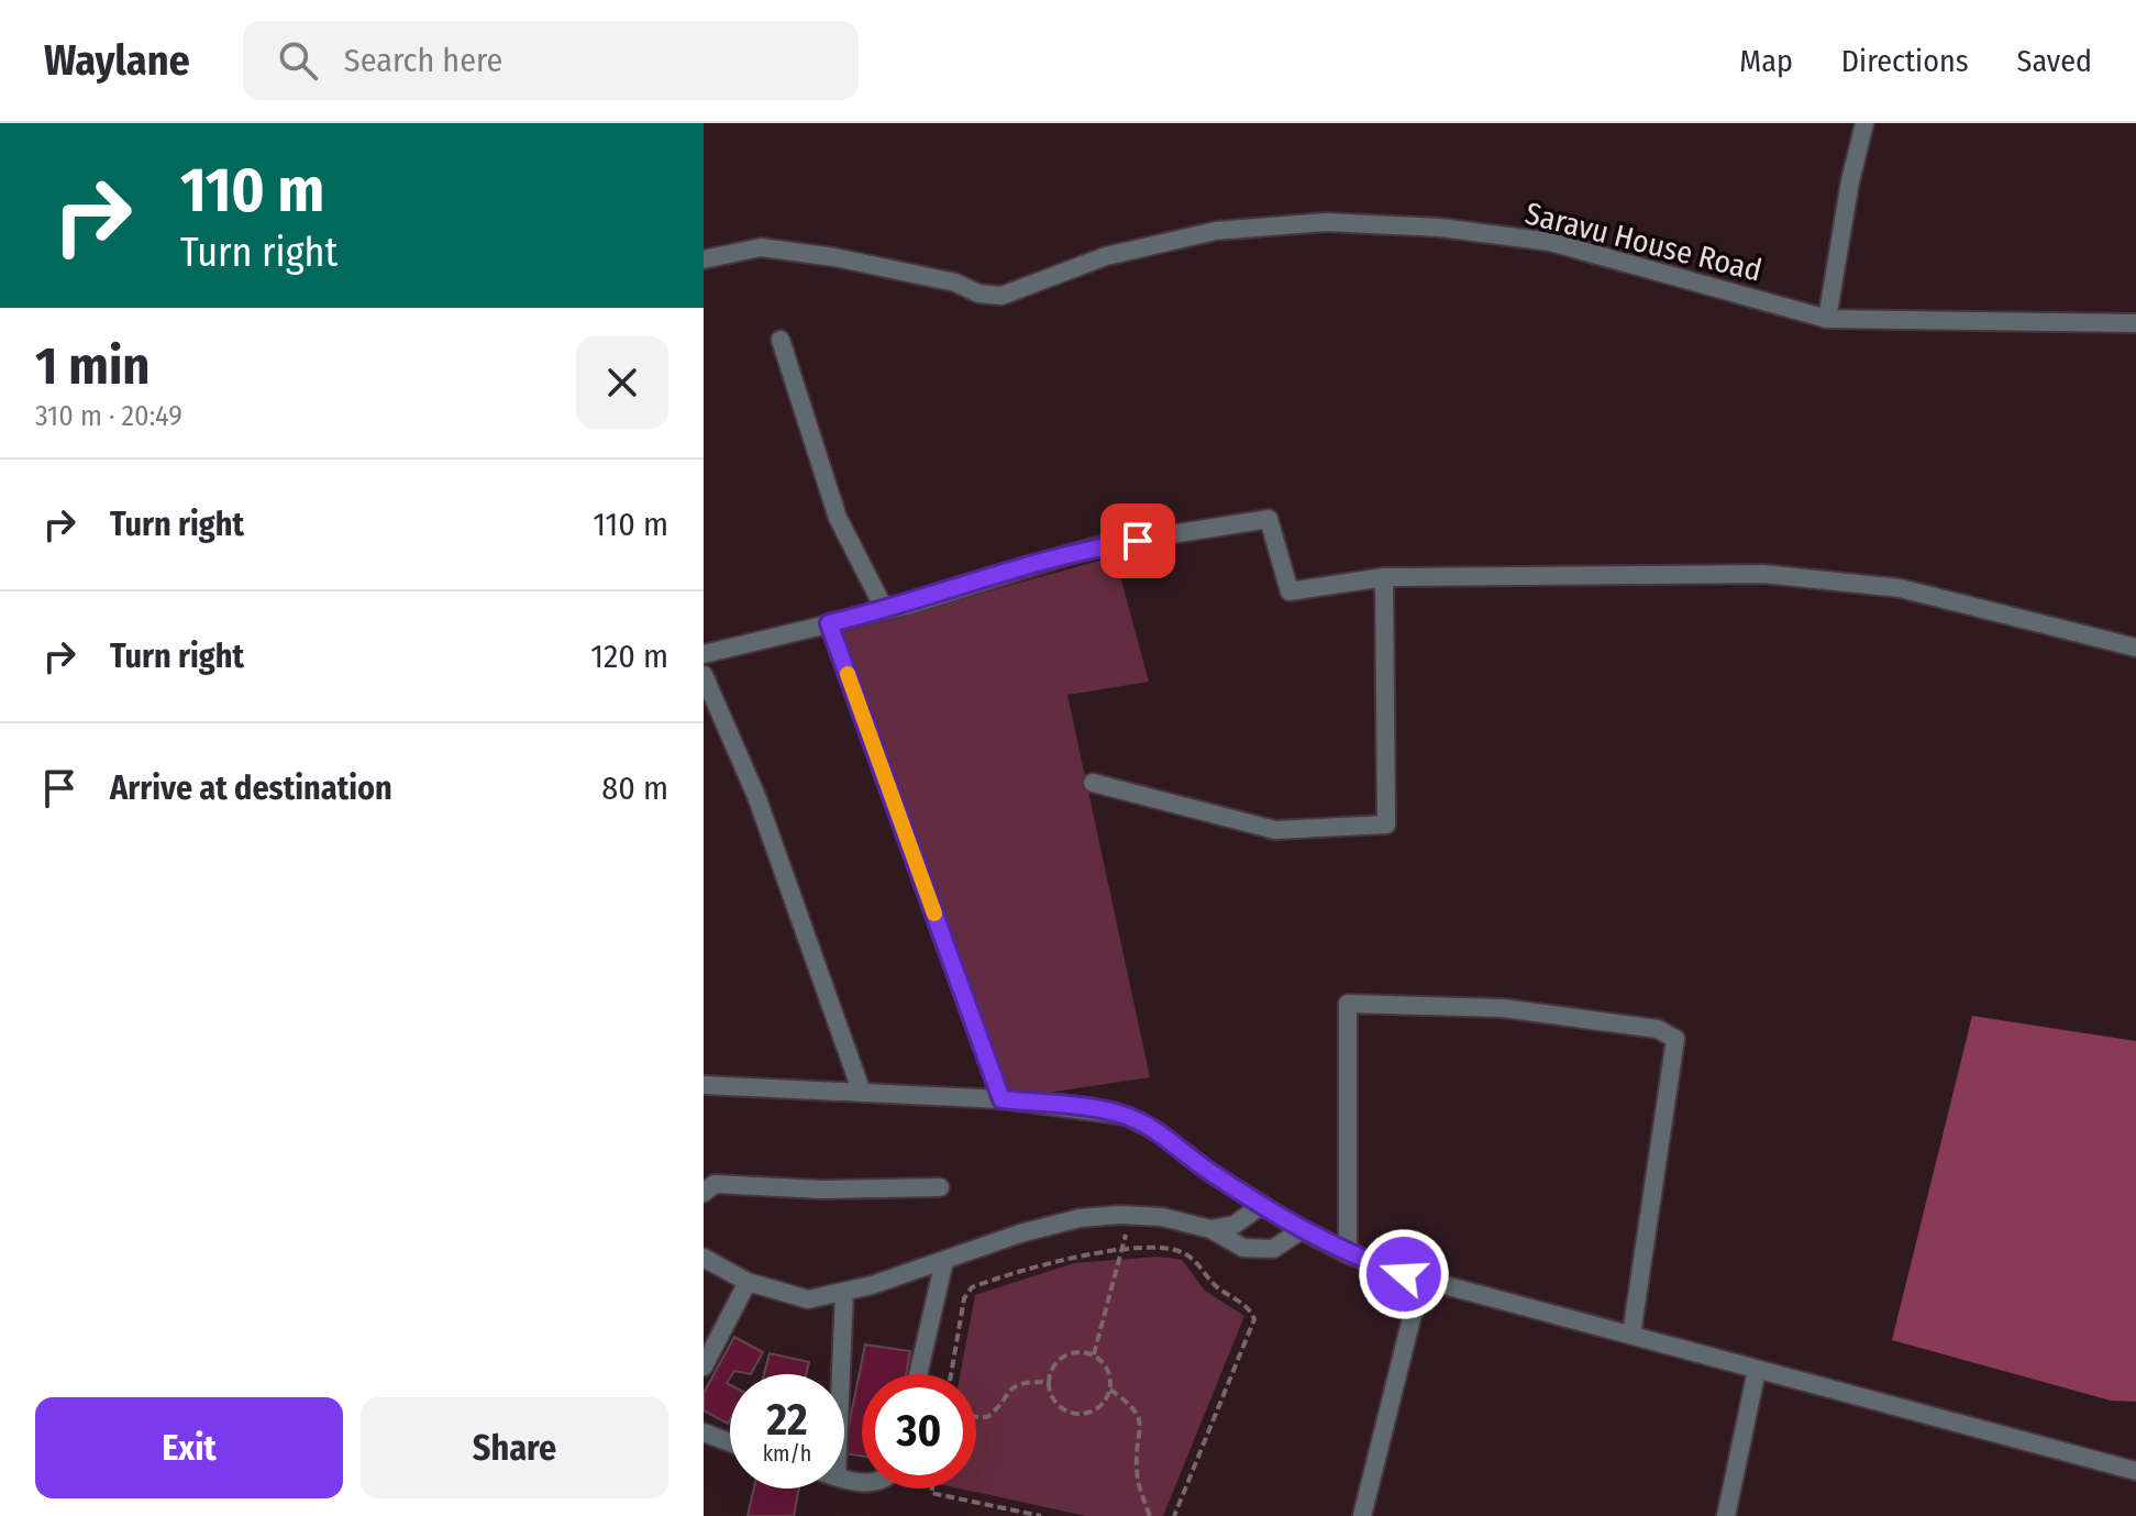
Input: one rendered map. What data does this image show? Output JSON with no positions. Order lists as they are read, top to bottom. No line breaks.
{"streets":{"street":["Saravu House Road"]},"page":{"header":"Waylane","search":"Search here","nav":["Map","Directions","Saved"],"turn":["110 m","Turn right"],"heading":["1 min","310 m · 20:49"],"list":[{"name":"Turn right","value":"110 m"},{"name":"Turn right","value":"120 m"},{"name":"Arrive at destination","value":"80 m"}],"speed":"22 km/h","limit":"30","buttons":["Exit","Share"]}}
